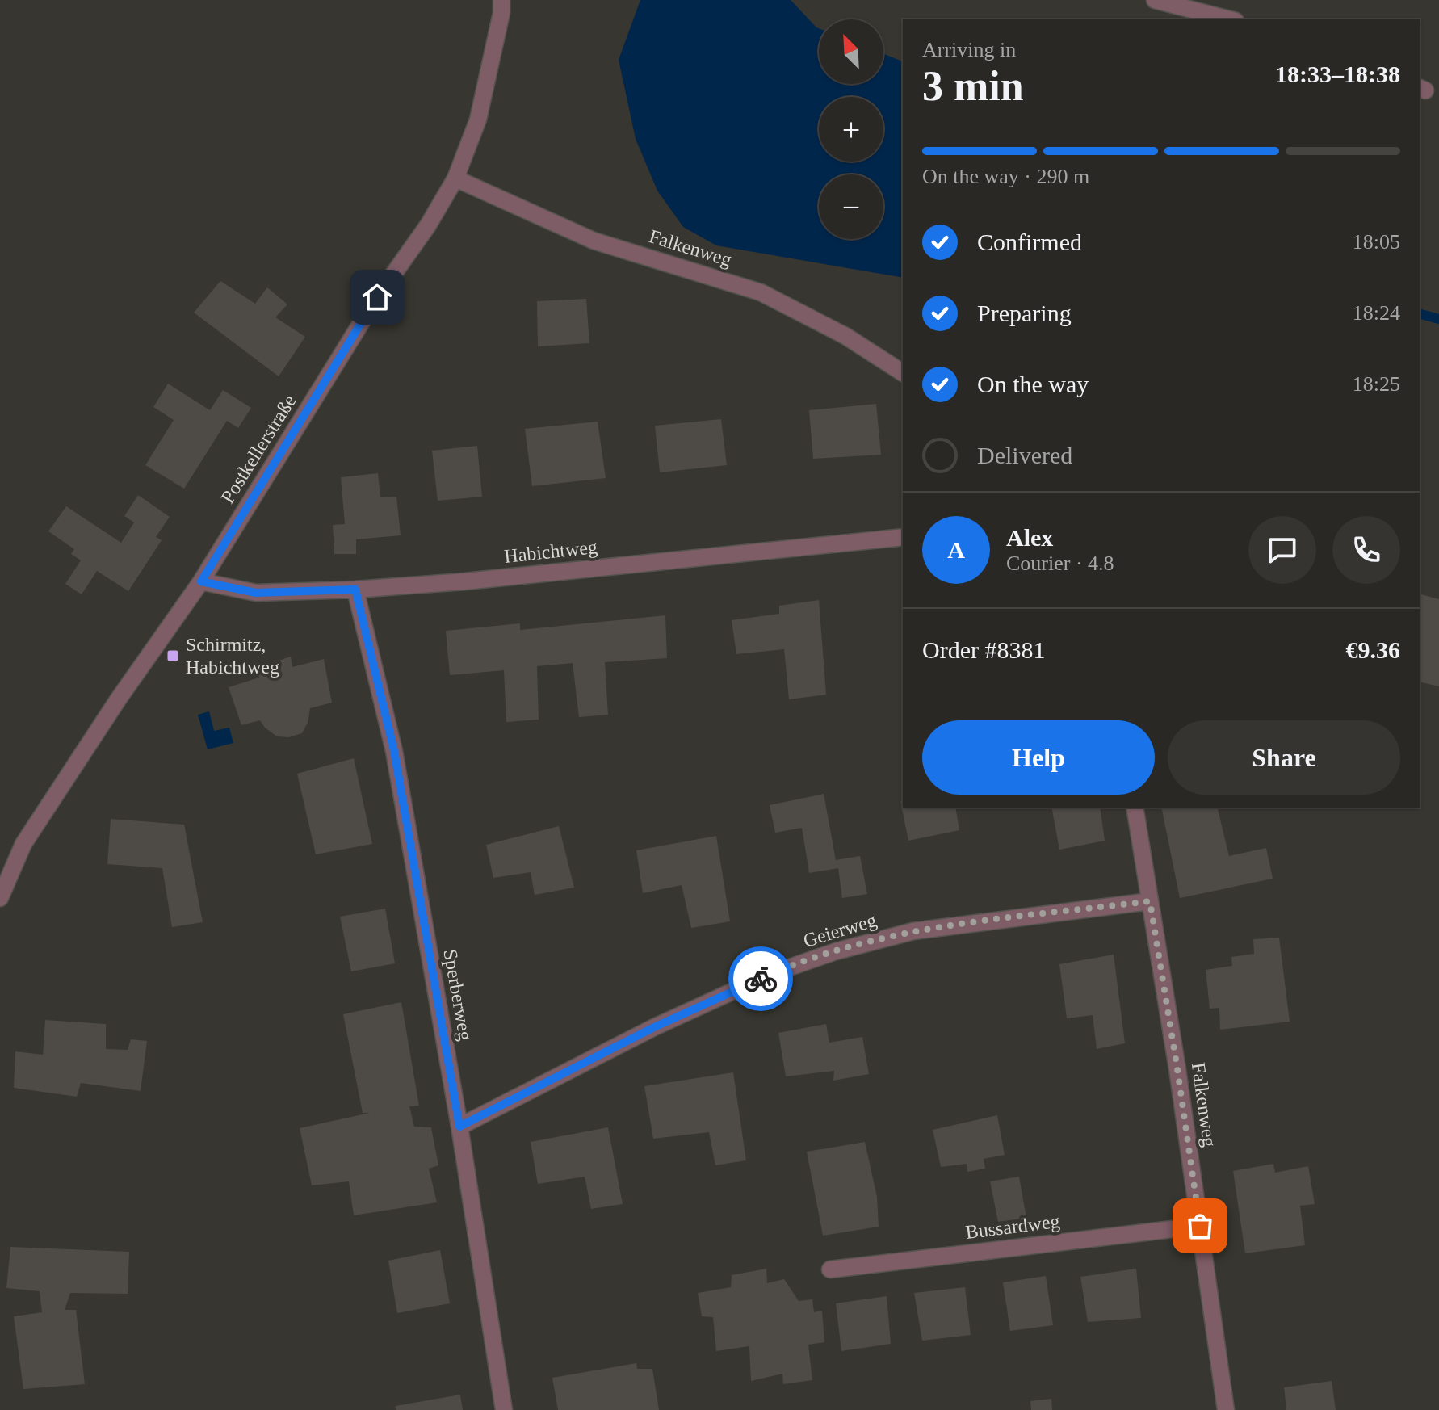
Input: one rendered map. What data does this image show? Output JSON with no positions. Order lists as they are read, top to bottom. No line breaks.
{"streets":{"street":["Falkenweg","Postkellerstraße","Habichtweg","Geierweg","Sperberweg","Bussardweg"]},"crossings":[["Falkenweg","Postkellerstraße"],["Falkenweg","Geierweg"],["Falkenweg","Bussardweg"],["Postkellerstraße","Habichtweg"],["Habichtweg","Sperberweg"],["Geierweg","Sperberweg"]],"places":{"transit":["Schirmitz, Habichtweg"]},"north":"top left","page":{"map_buttons":["+","−"],"heading":["3 min","Arriving in","18:33–18:38"],"panel":["Alex","Courier · 4.8","Order #8381","€9.36"],"bar":"On the way · 290 m","list":[["Confirmed","18:05"],["Preparing","18:24"],["On the way","18:25"],"Delivered"],"round":"A","buttons":["Help","Share"]}}
